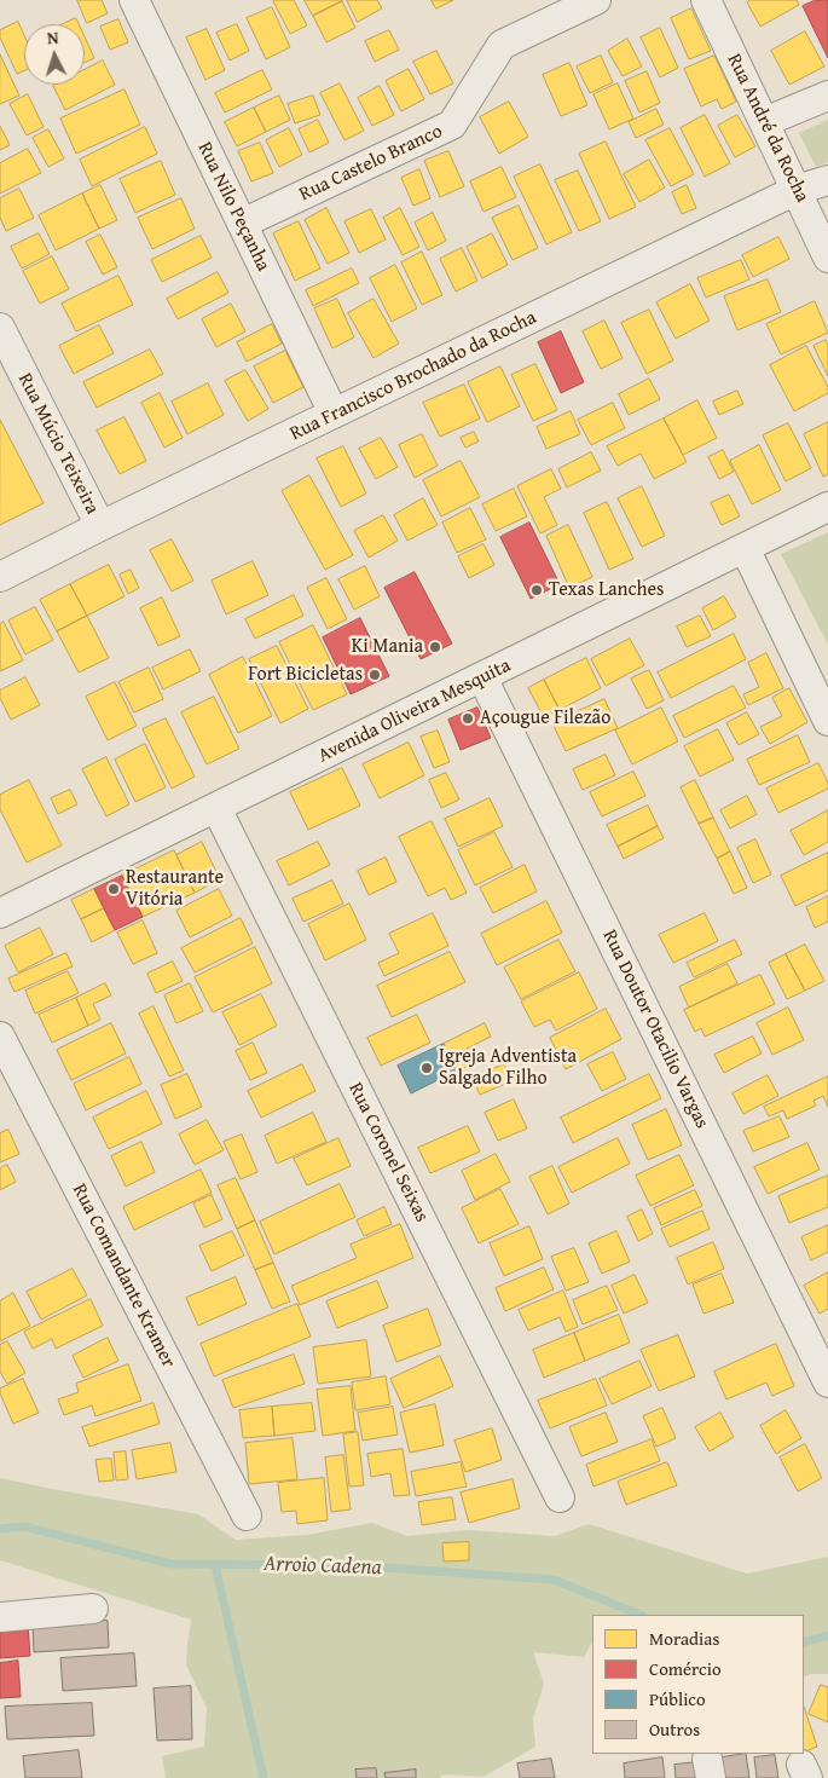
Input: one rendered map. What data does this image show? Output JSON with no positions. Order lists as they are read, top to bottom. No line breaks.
{"streets":{"street":["Rua André da Rocha","Rua Castelo Branco","Rua Nilo Peçanha","Rua Francisco Brochado da Rocha","Rua Múcio Teixeira","Avenida Oliveira Mesquita","Rua Doutor Otacilio Vargas","Rua Coronel Seixas","Rua Comandante Kramer"]},"crossings":[["Rua André da Rocha","Rua Francisco Brochado da Rocha"],["Rua Castelo Branco","Rua Nilo Peçanha"],["Rua Nilo Peçanha","Rua Francisco Brochado da Rocha"],["Rua Francisco Brochado da Rocha","Rua Múcio Teixeira"],["Avenida Oliveira Mesquita","Rua Doutor Otacilio Vargas"],["Avenida Oliveira Mesquita","Rua Coronel Seixas"]],"water":["Arroio Cadena"],"places":["Texas Lanches","Ki Mania","Fort Bicicletas","Açougue Filezão","Restaurante Vitória","Igreja Adventista Salgado Filho"],"legend":["Moradias","Comércio","Público","Outros"],"north":"top"}
